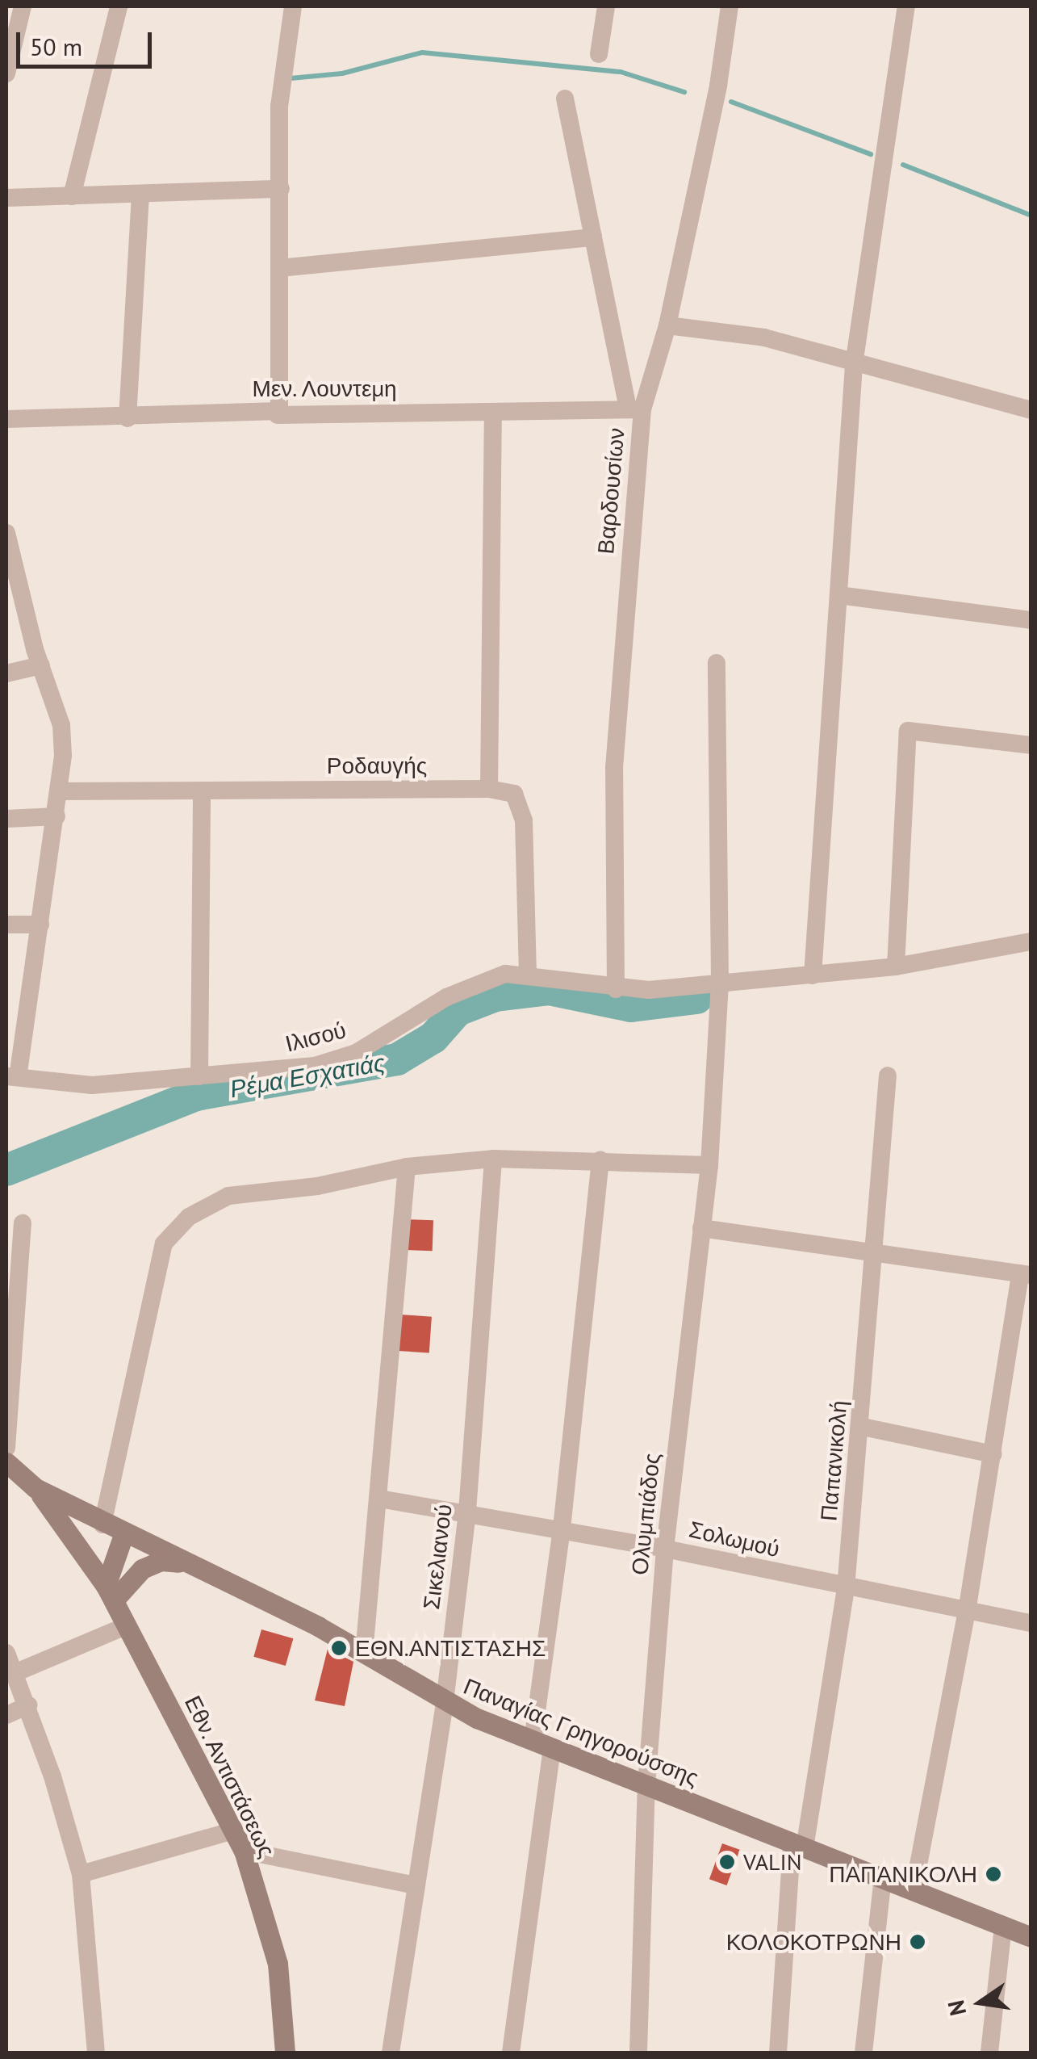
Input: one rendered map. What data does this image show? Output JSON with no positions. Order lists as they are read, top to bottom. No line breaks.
{"streets":{"street":["Μεν. Λουντεμη","Βαρδουσίων","Ροδαυγής","Ιλισού","Παπανικολή","Ολυμπιάδος","Σολωμού","Σικελιανού","Παναγίας Γρηγορούσσης","Εθν. Αντιστάσεως"]},"crossings":[["Μεν. Λουντεμη","Βαρδουσίων"],["Βαρδουσίων","Ιλισού"],["Ιλισού","Ολυμπιάδος"],["Παπανικολή","Σολωμού"],["Παπανικολή","Παναγίας Γρηγορούσσης"],["Ολυμπιάδος","Σολωμού"],["Ολυμπιάδος","Παναγίας Γρηγορούσσης"],["Σολωμού","Σικελιανού"],["Σικελιανού","Παναγίας Γρηγορούσσης"],["Παναγίας Γρηγορούσσης","Εθν. Αντιστάσεως"]],"water":["Ρέμα Εσχατιάς"],"places":["ΕΘΝ.ΑΝΤΙΣΤΑΣΗΣ","VALIN","ΠΑΠΑΝΙΚΟΛΗ","ΚΟΛΟΚΟΤΡΩΝΗ"],"scale_bar":"50 m","north":"left"}
